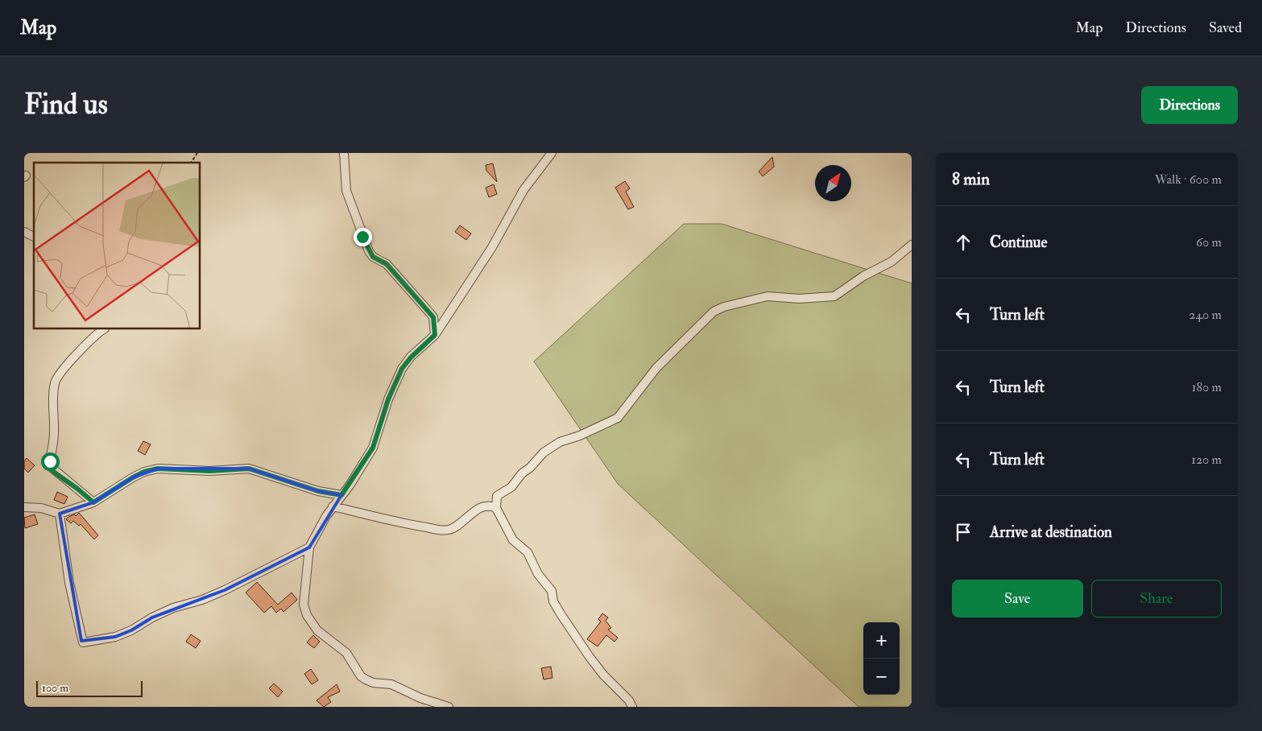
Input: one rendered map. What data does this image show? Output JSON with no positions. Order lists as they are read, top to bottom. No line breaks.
{"scale_bar":"100 m","north":"top right","page":{"header":"Map","nav":["Map","Directions","Saved"],"buttons":["Directions",["Save","Share"]],"title":"Find us","heading":["8 min","Walk · 600 m"],"list":[["Continue","60 m"],["Turn left","240 m"],["Turn left","180 m"],["Turn left","120 m"],"Arrive at destination"],"map_buttons":["+","−"],"scale":"100 m"}}
